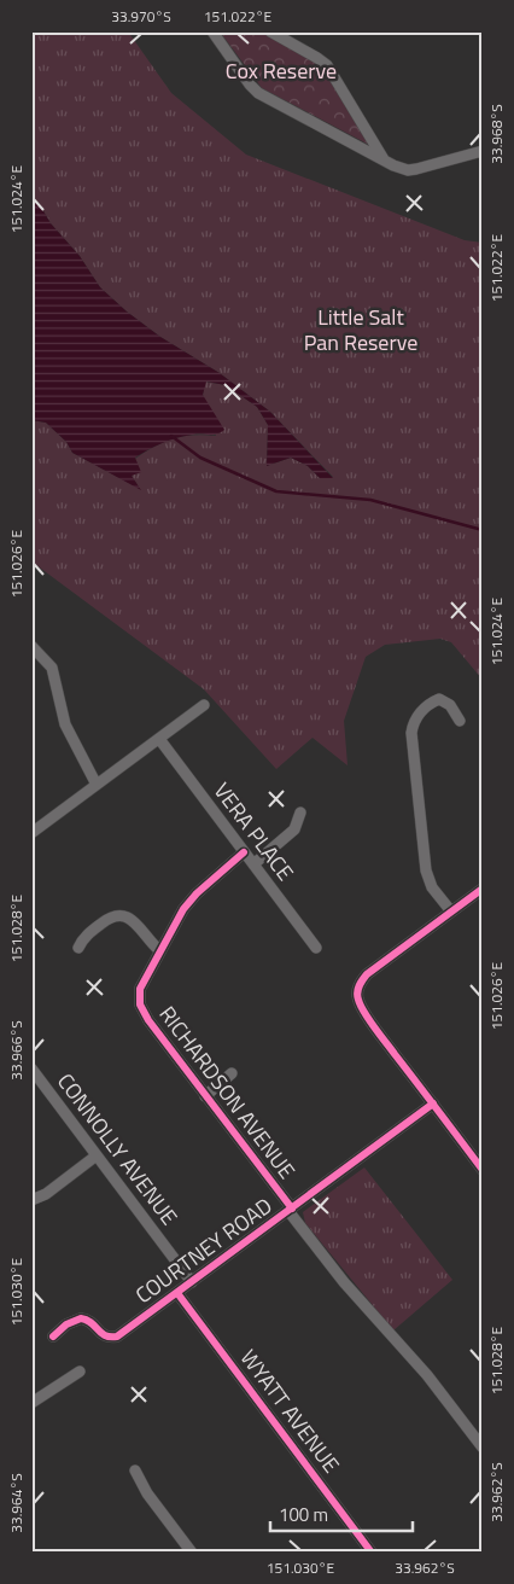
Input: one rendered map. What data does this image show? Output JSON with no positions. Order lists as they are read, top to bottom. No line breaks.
{"streets":{"street":["VERA PLACE","RICHARDSON AVENUE","CONNOLLY AVENUE","COURTNEY ROAD","WYATT AVENUE"]},"crossings":[["VERA PLACE","RICHARDSON AVENUE"],["RICHARDSON AVENUE","COURTNEY ROAD"],["CONNOLLY AVENUE","COURTNEY ROAD"],["COURTNEY ROAD","WYATT AVENUE"]],"parks":["Cox Reserve","Little Salt Pan Reserve"],"scale_bar":"100 m","coordinates":["33.970°S","151.022°E","33.968°S","151.024°E","151.026°E","151.028°E","33.966°S","151.030°E","33.962°S","33.964°S"]}
